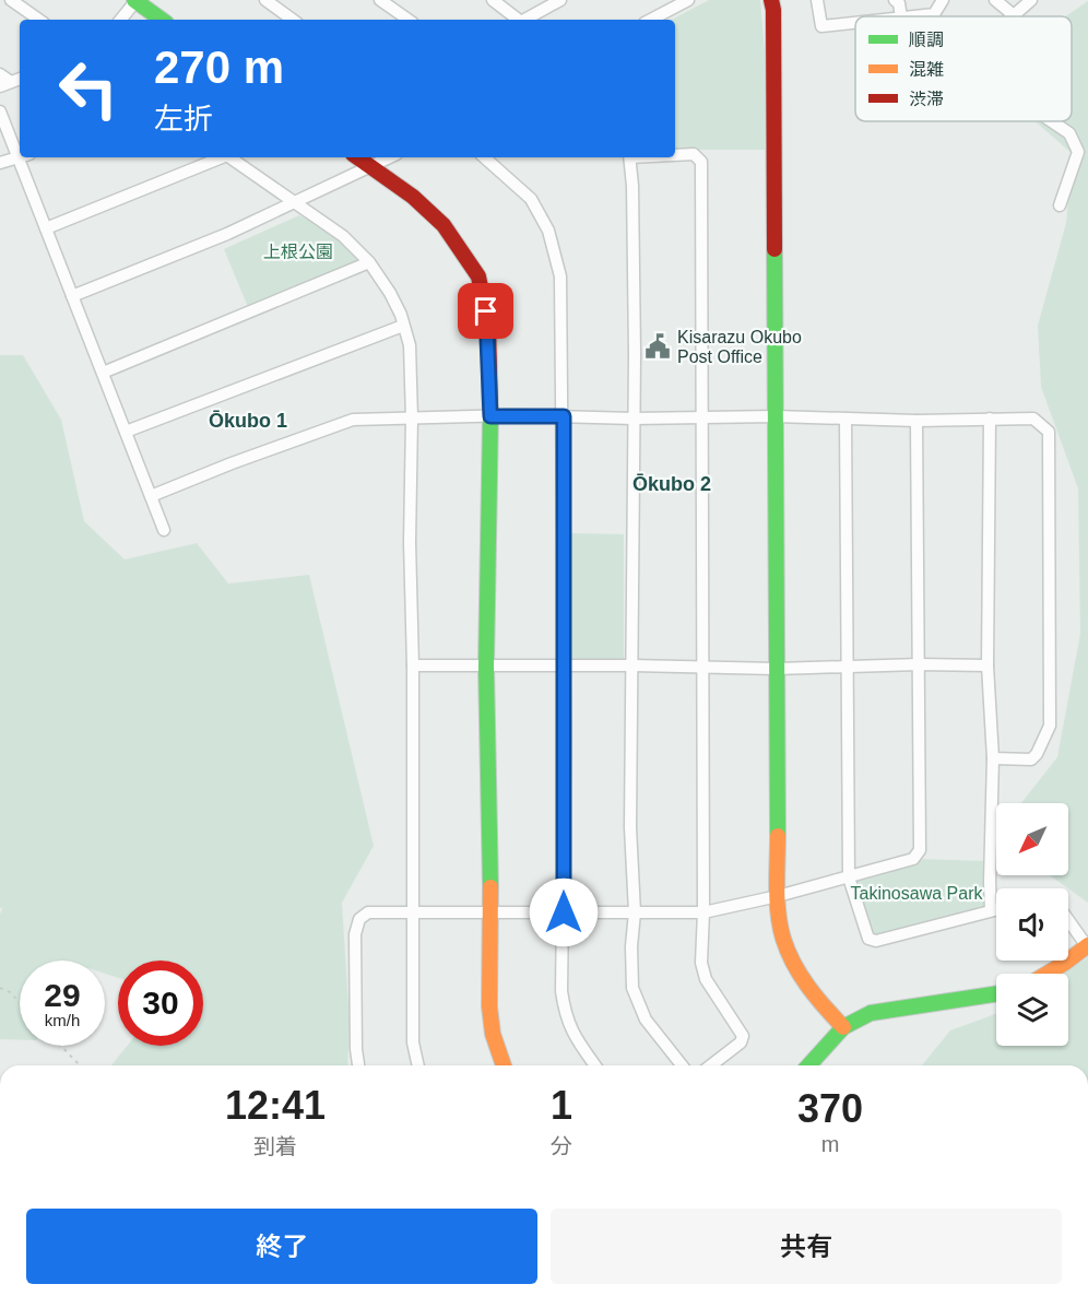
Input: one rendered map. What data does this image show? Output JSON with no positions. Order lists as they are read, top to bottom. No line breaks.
{"districts":["Ōkubo 1","Ōkubo 2"],"parks":["上根公園","Takinosawa Park"],"places":{"public building":["Kisarazu Okubo Post Office"]},"legend":["順調","混雑","渋滞"],"north":"bottom left","page":{"turn":["270 m","左折"],"speed":"29 km/h","limit":"30","eta":["12:41","到着","1","分","370","m"],"buttons":["終了","共有"]}}
